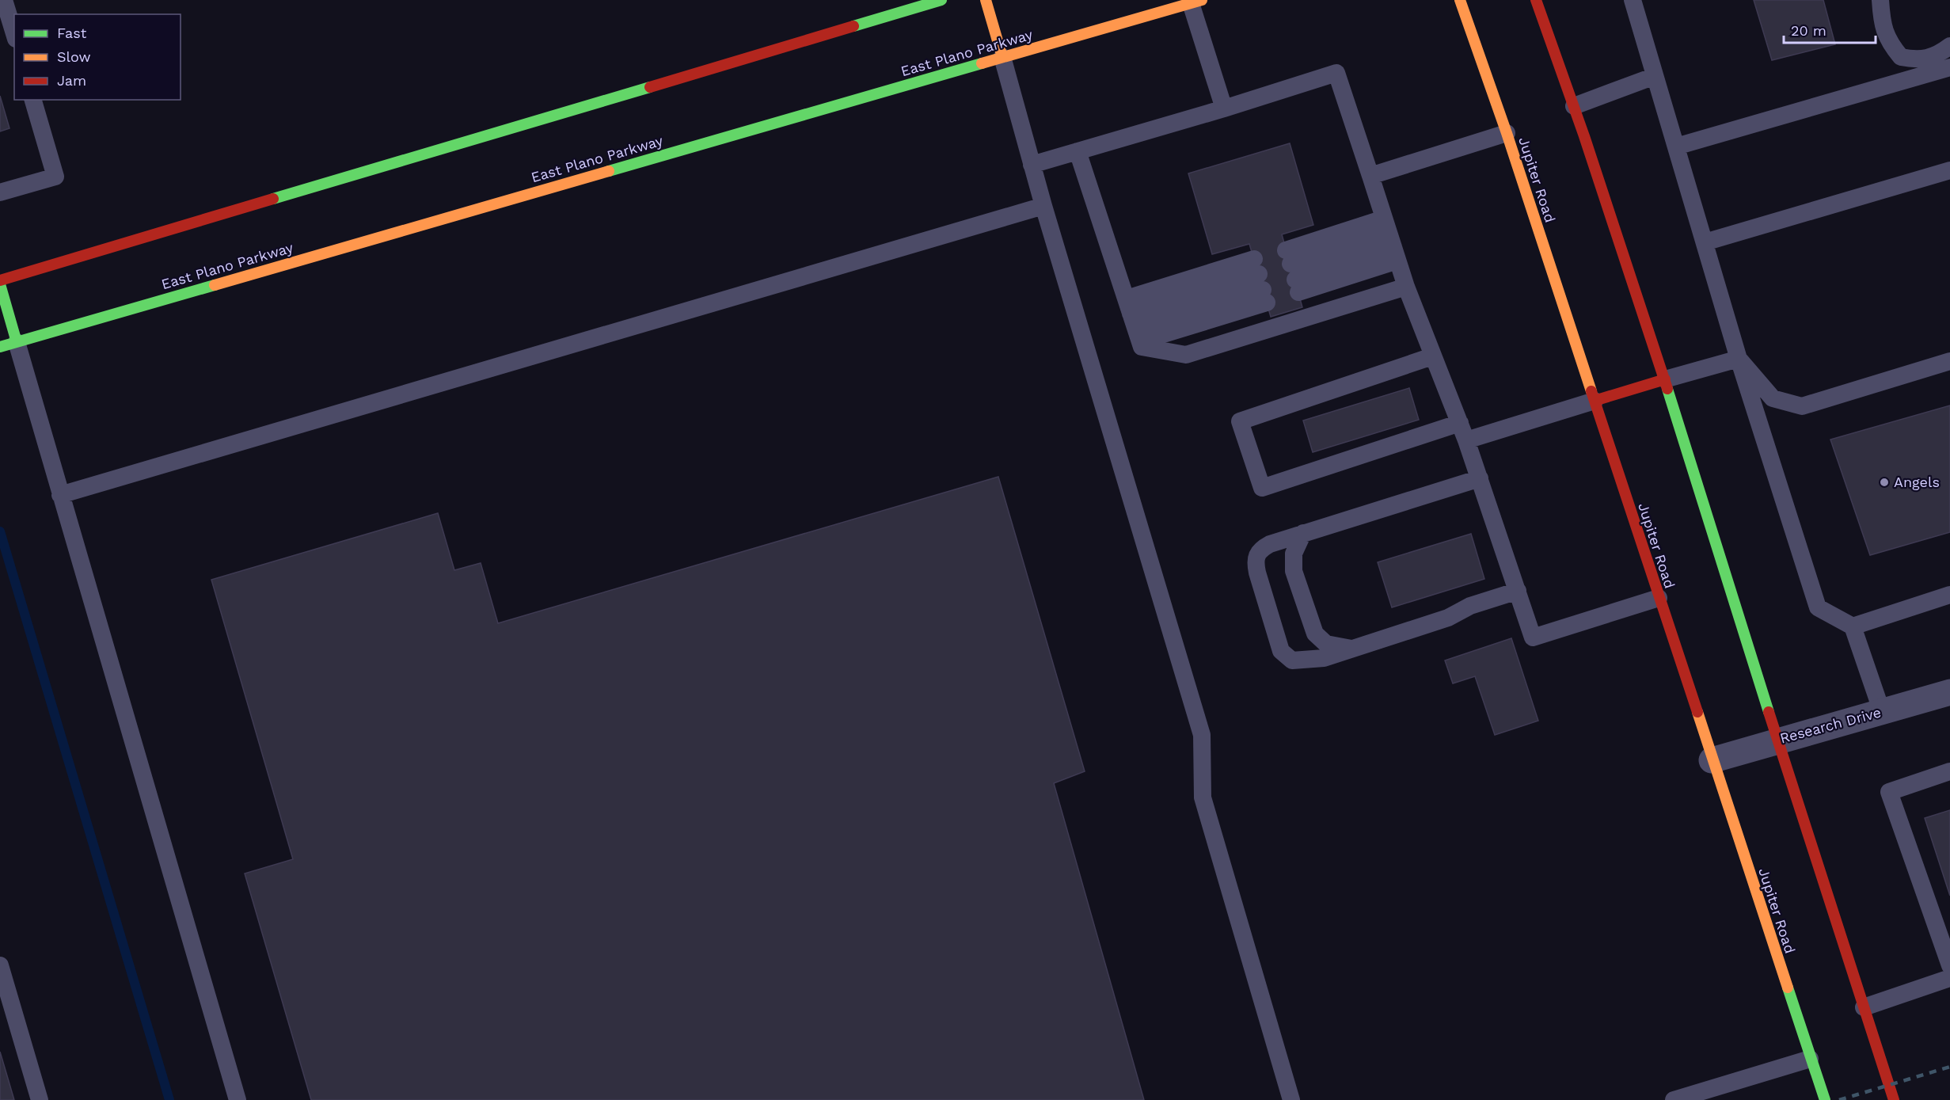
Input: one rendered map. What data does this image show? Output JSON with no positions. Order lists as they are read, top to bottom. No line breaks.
{"streets":{"main road":["East Plano Parkway","Jupiter Road"],"street":["Research Drive"]},"crossings":[["Jupiter Road","Research Drive"]],"places":["Angels"],"legend":["Fast","Slow","Jam"],"scale_bar":"20 m"}
